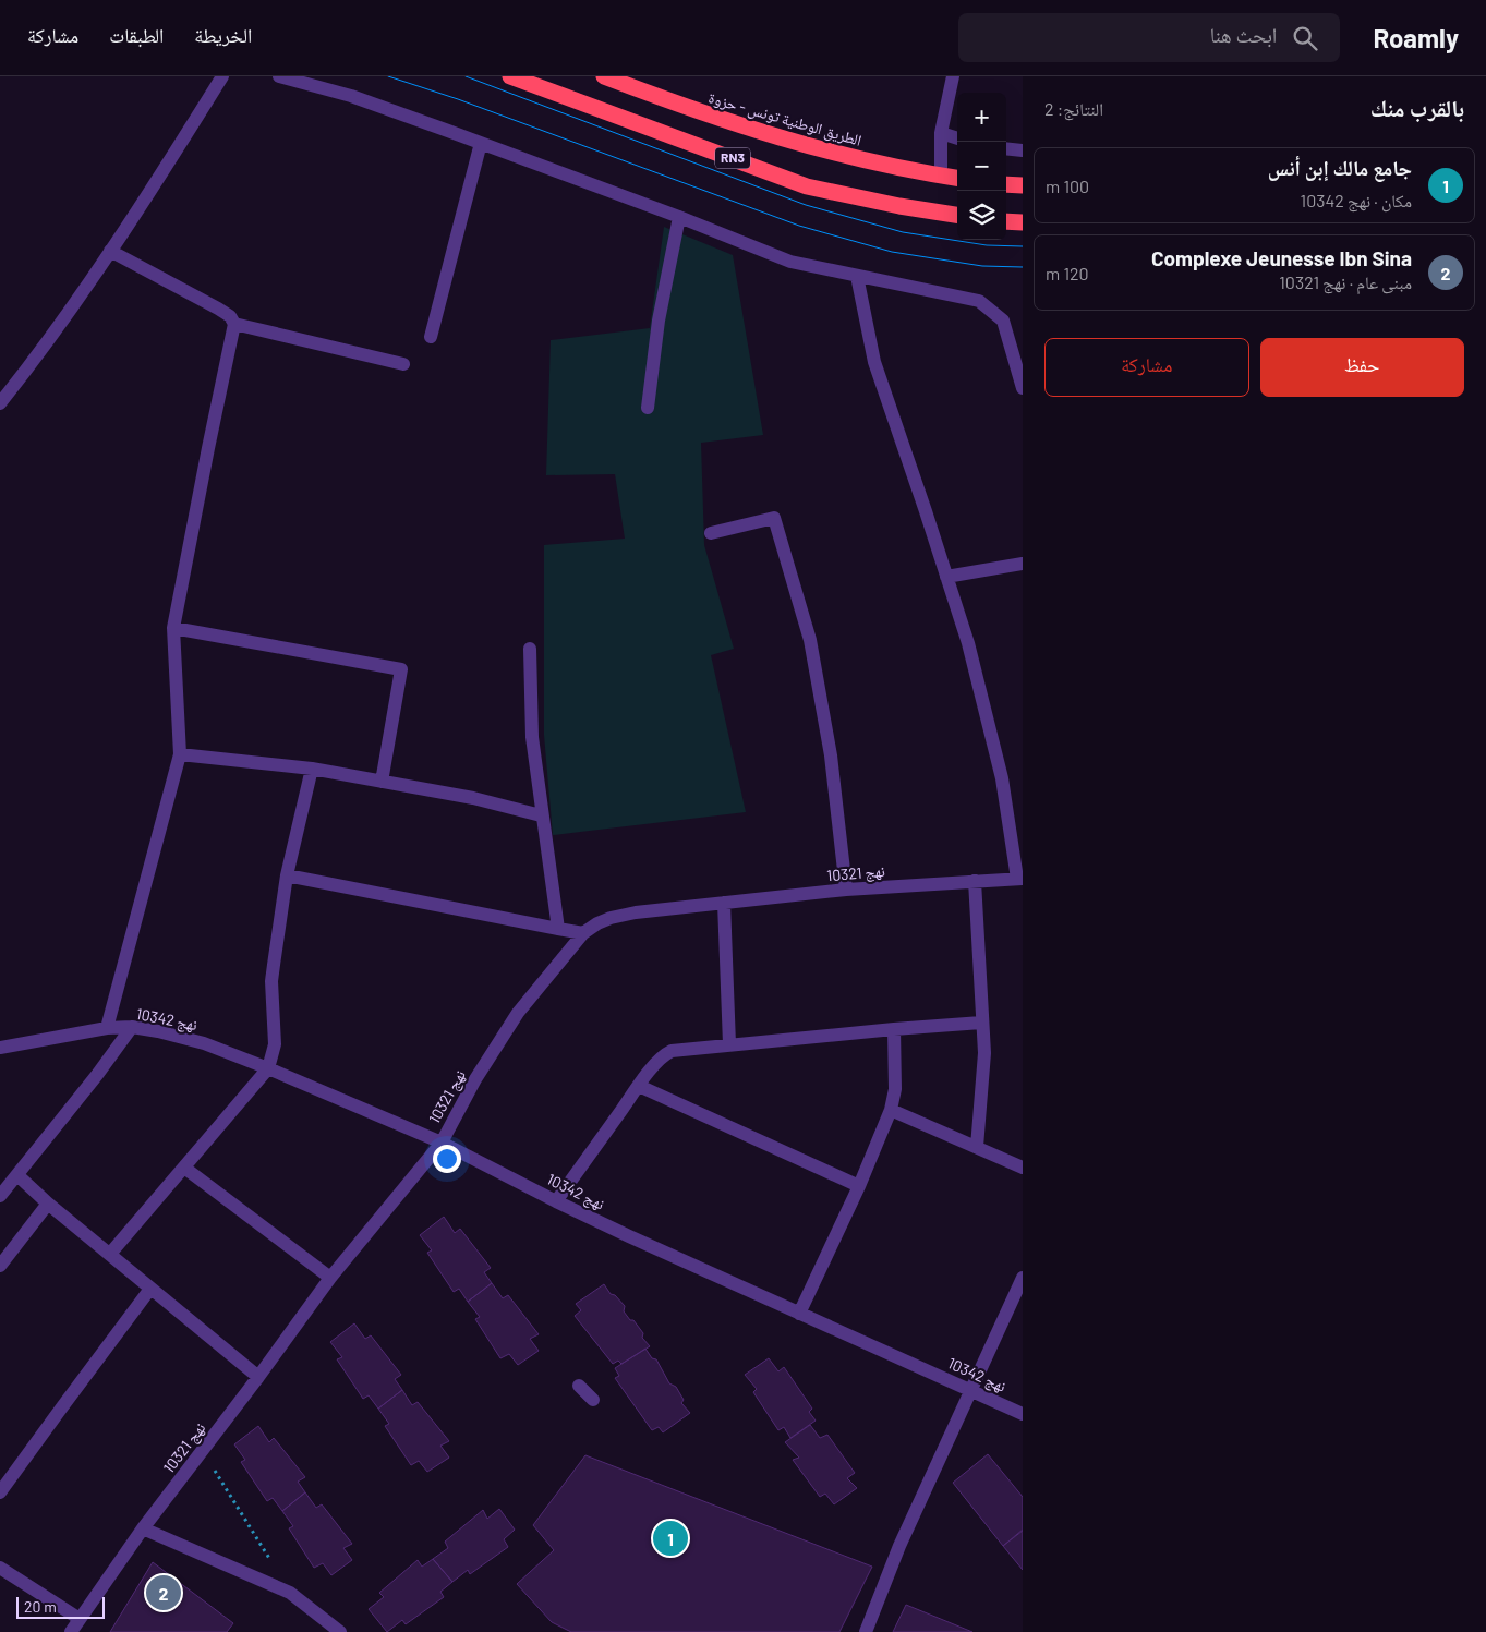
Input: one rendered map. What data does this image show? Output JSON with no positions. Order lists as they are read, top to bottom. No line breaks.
{"streets":{"highway":["الطريق الوطنية تونس - حزوة","RN3"],"street":["نهج 10321","نهج 10342"]},"crossings":[["نهج 10321","نهج 10342"]],"scale_bar":"20 m","page":{"header":"Roamly","search":"ابحث هنا","nav":["الخريطة","الطبقات","مشاركة"],"heading":["بالقرب منك","النتائج: 2"],"map_buttons":["+","−"],"list":[{"mark":"1","name":"جامع مالك إبن أنس","note":"مكان · نهج 10342","value":"100 m"},{"mark":"2","name":"Complexe Jeunesse Ibn Sina","note":"مبنى عام · نهج 10321","value":"120 m"}],"buttons":["حفظ","مشاركة"],"pins":["1","2"],"scale":"20 m"}}
